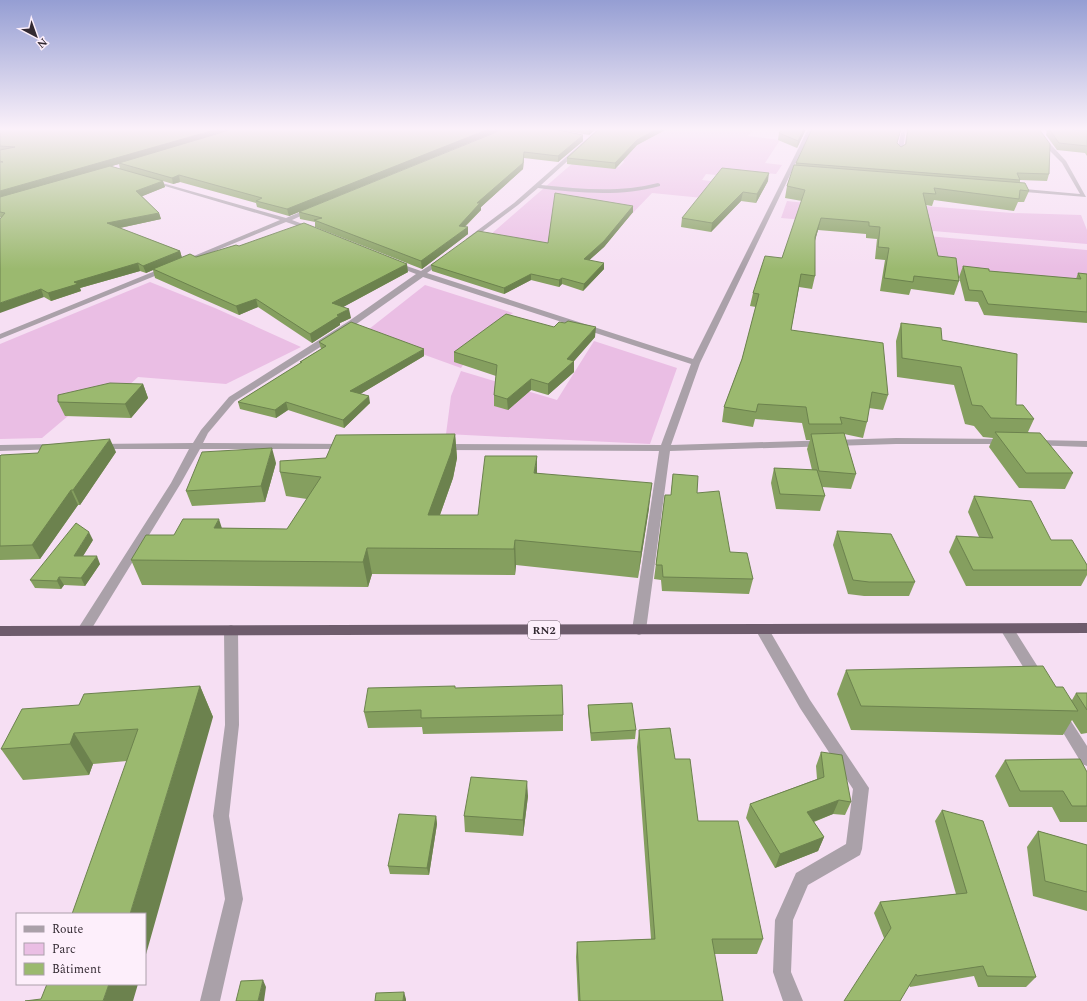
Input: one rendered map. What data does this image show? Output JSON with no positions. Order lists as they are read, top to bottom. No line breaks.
{"streets":{"highway":["RN2"]},"legend":["Route","Parc","Bâtiment"],"north":"bottom right"}
